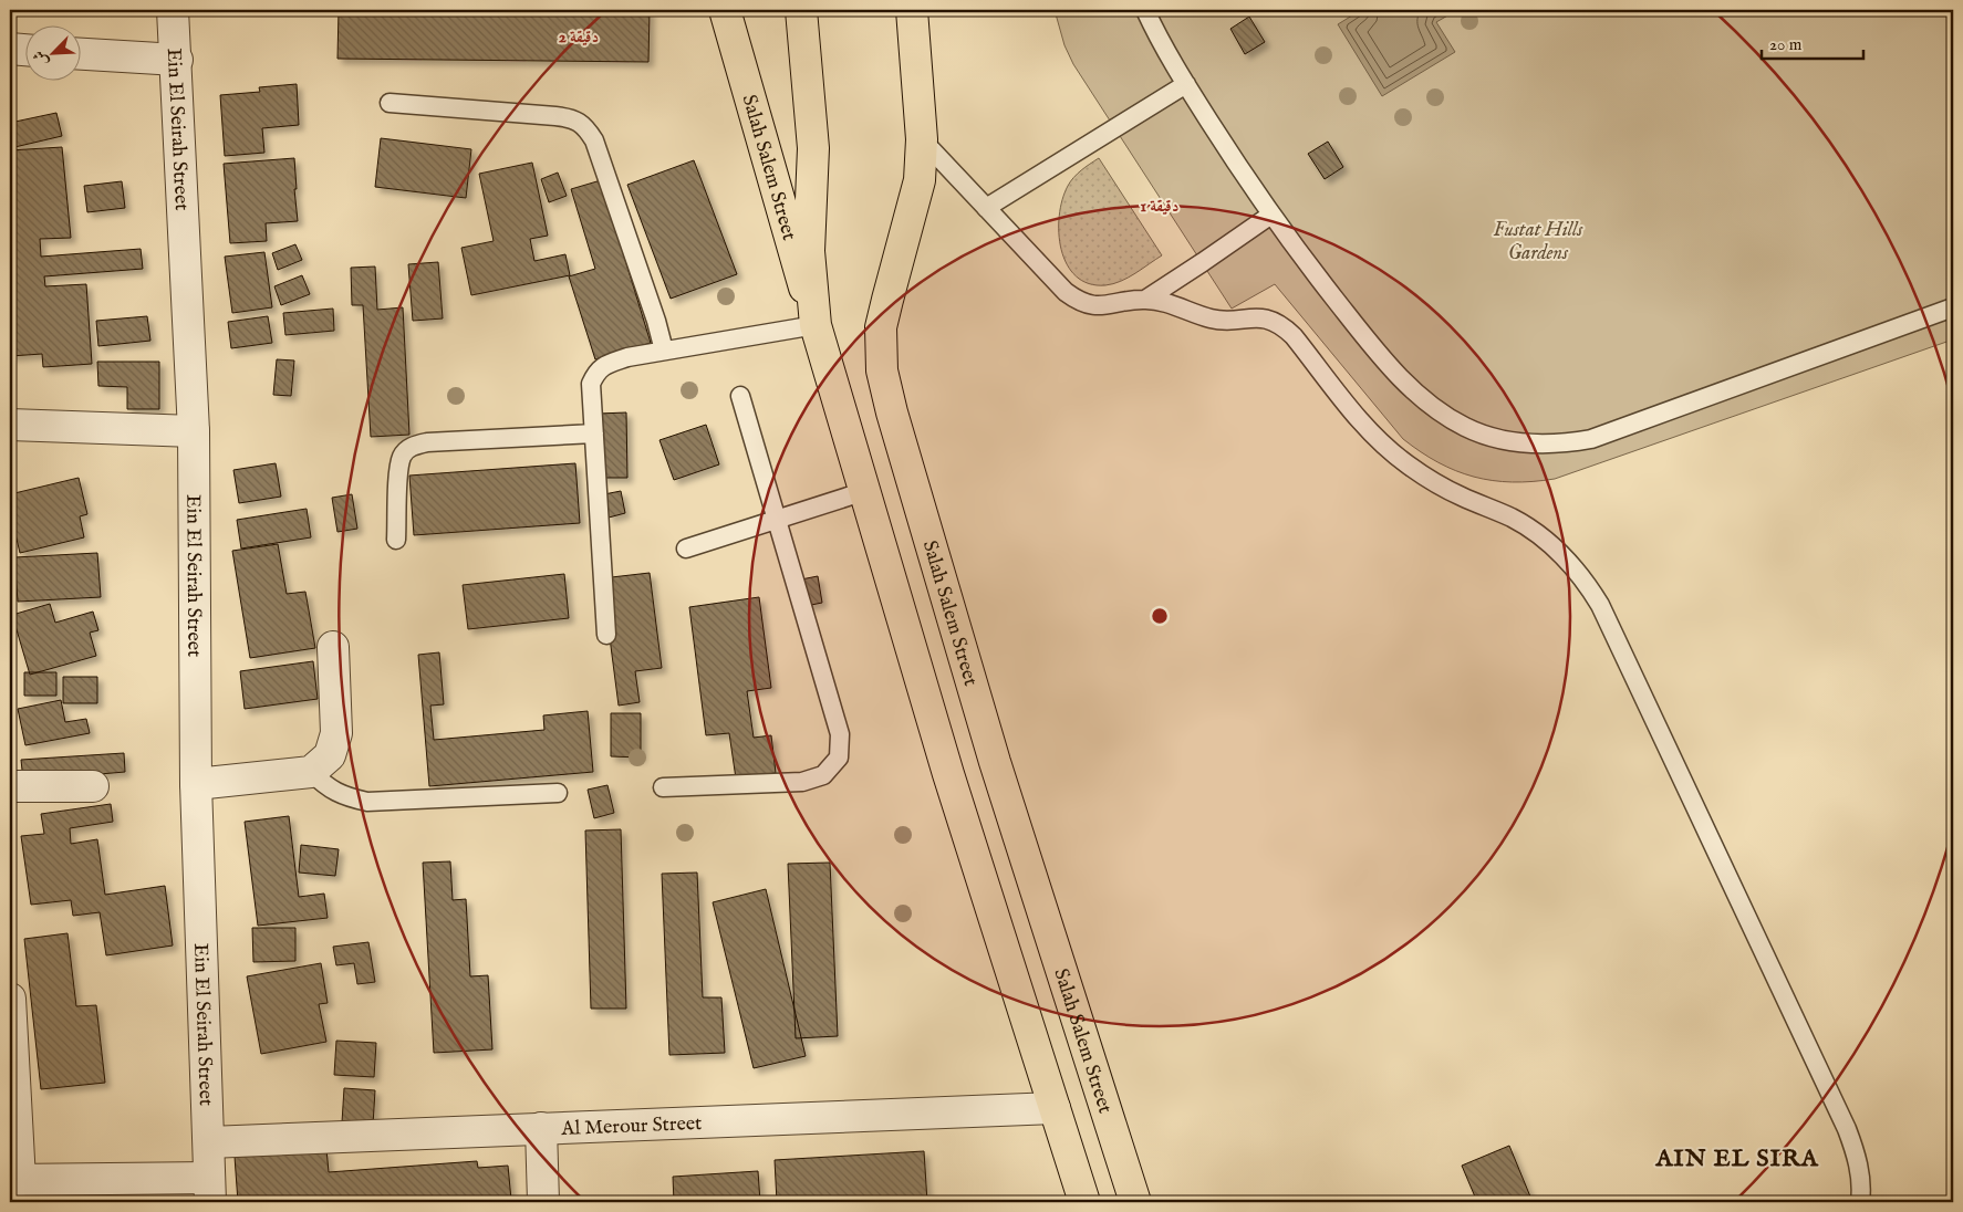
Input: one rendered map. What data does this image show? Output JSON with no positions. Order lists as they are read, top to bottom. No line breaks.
{"streets":{"main road":["Salah Salem Street"],"street":["Ein El Seirah Street","Al Merour Street"]},"crossings":[["Ein El Seirah Street","Al Merour Street"],["Salah Salem Street","Al Merour Street"]],"districts":["AIN EL SIRA"],"parks":["Fustat Hills Gardens"],"scale_bar":"20 m","north":"bottom left","rings":["2 دقيقة","1 دقيقة"]}
